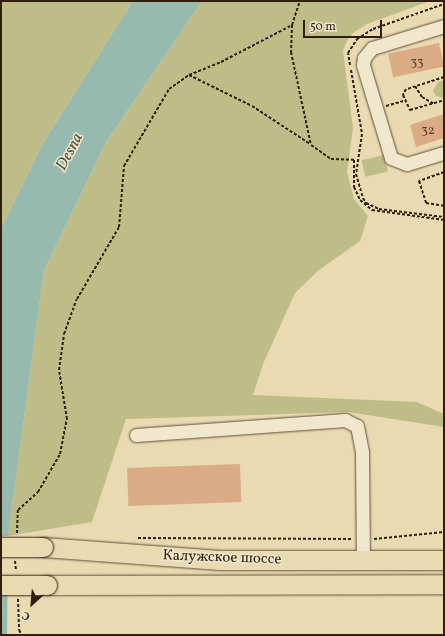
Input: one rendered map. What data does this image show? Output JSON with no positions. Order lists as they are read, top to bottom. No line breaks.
{"streets":{"highway":["Калужское шоссе"]},"water":["Desna"],"house_numbers":["33","32"],"scale_bar":"50 m","north":"bottom left"}
